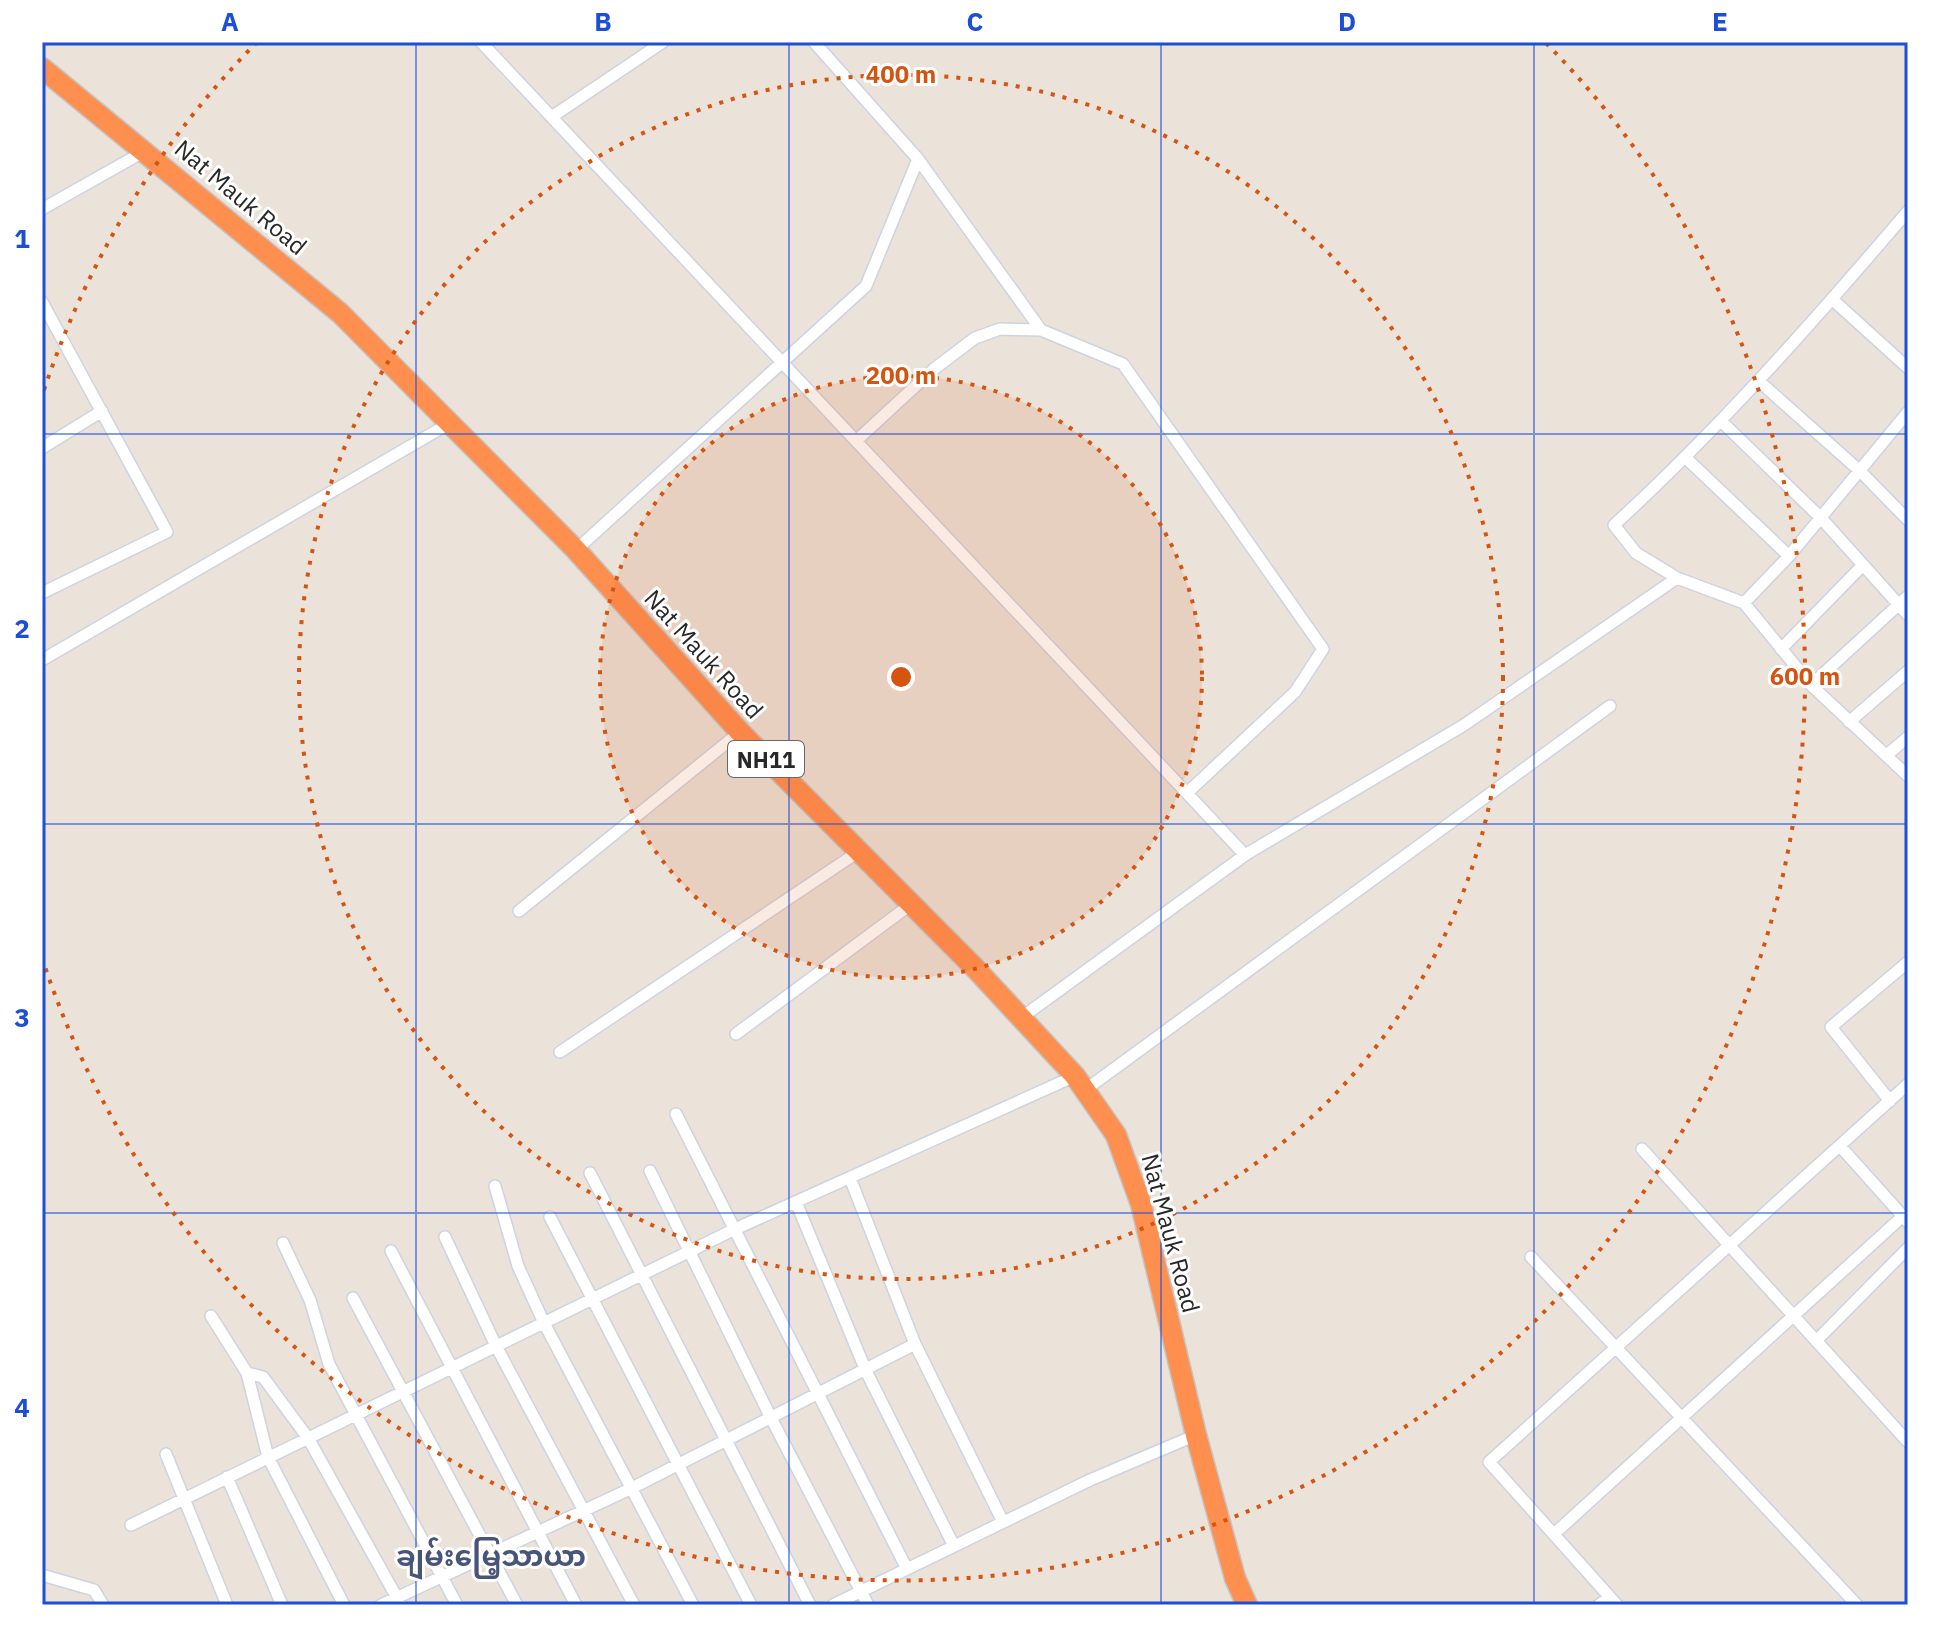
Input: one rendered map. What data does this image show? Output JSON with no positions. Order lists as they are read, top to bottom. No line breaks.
{"streets":{"highway":["Nat Mauk Road","NH11"]},"districts":["ချမ်းမြေ့သာယာ"],"grid":{"columns":["A","B","C","D","E"],"rows":["1","2","3","4"]},"rings":["400 m","200 m","600 m"]}
